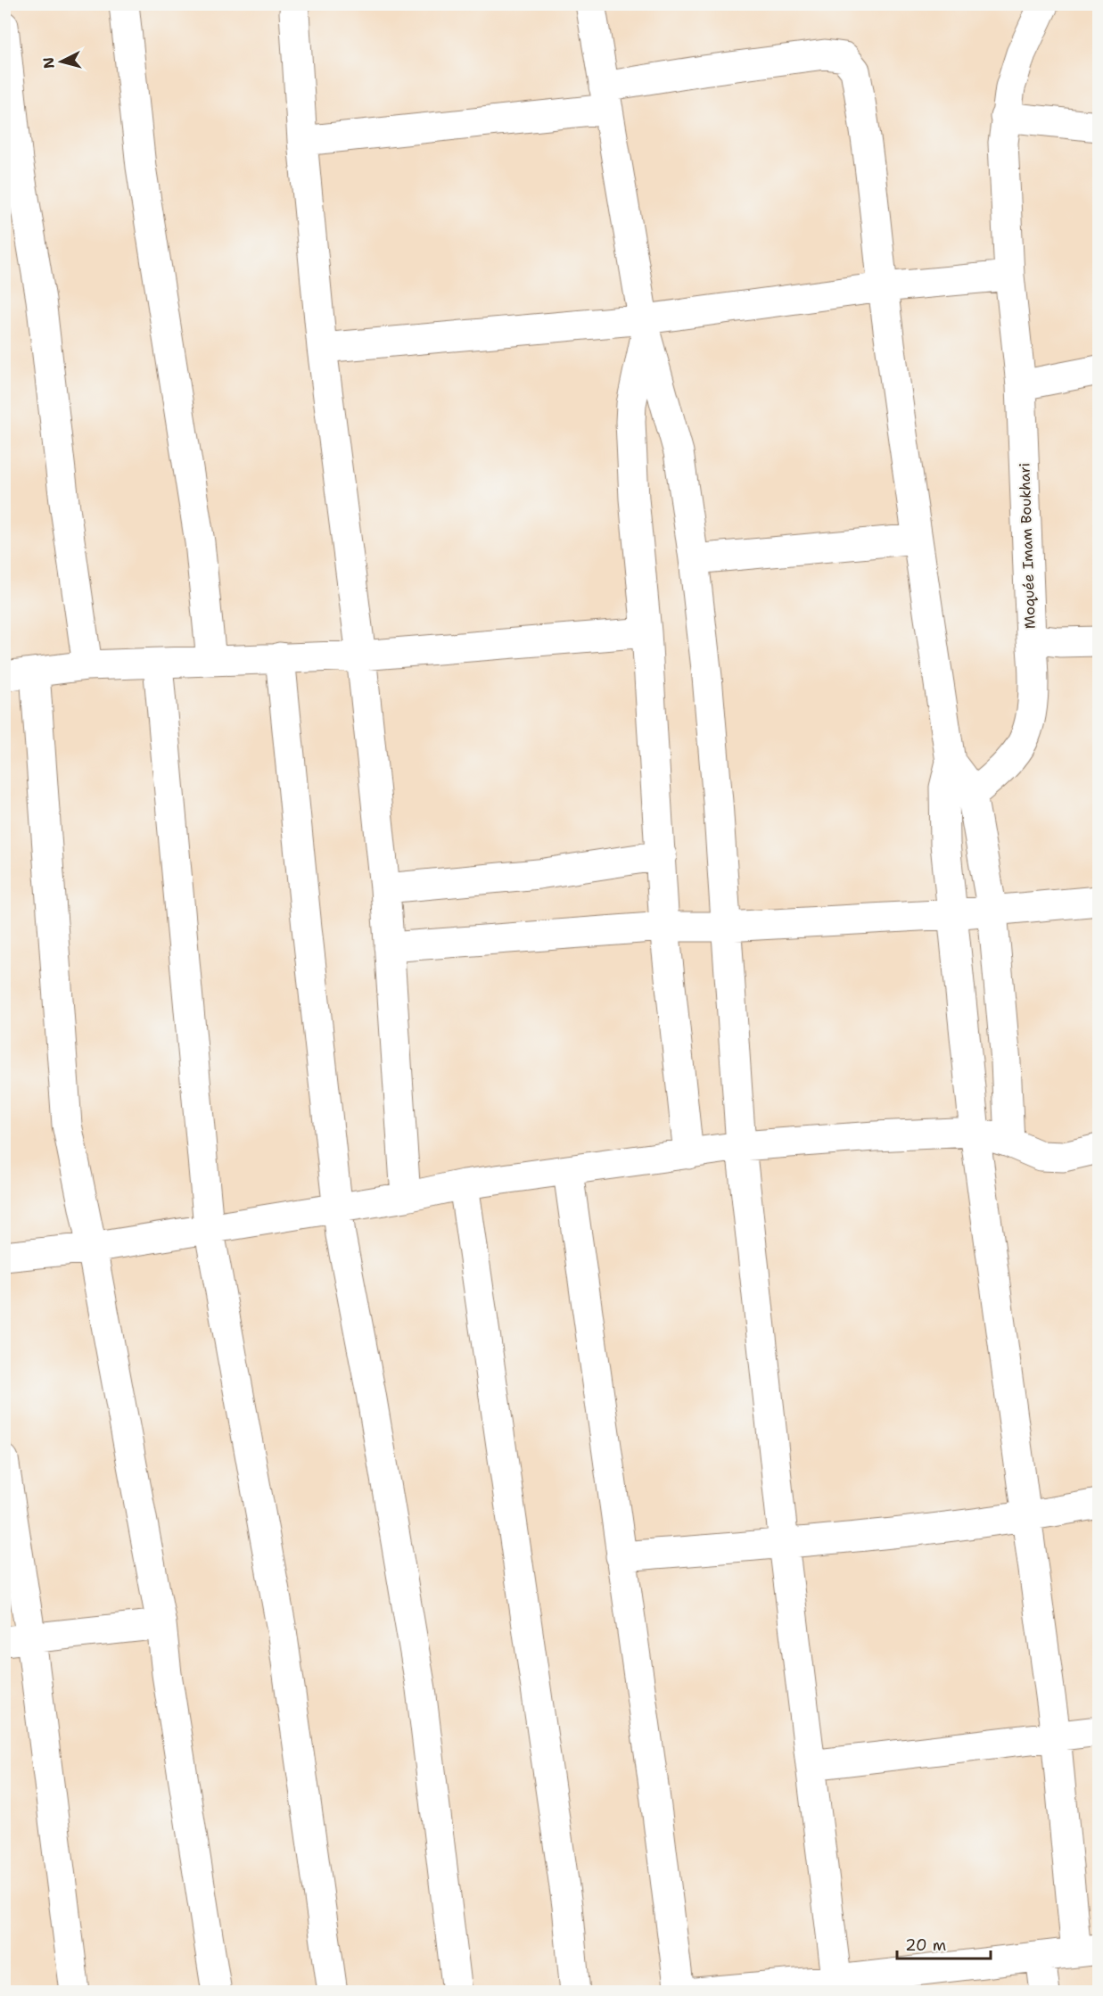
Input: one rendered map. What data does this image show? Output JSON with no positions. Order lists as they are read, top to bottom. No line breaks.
{"streets":{"street":["Moquée Imam Boukhari"]},"scale_bar":"20 m","north":"left"}
